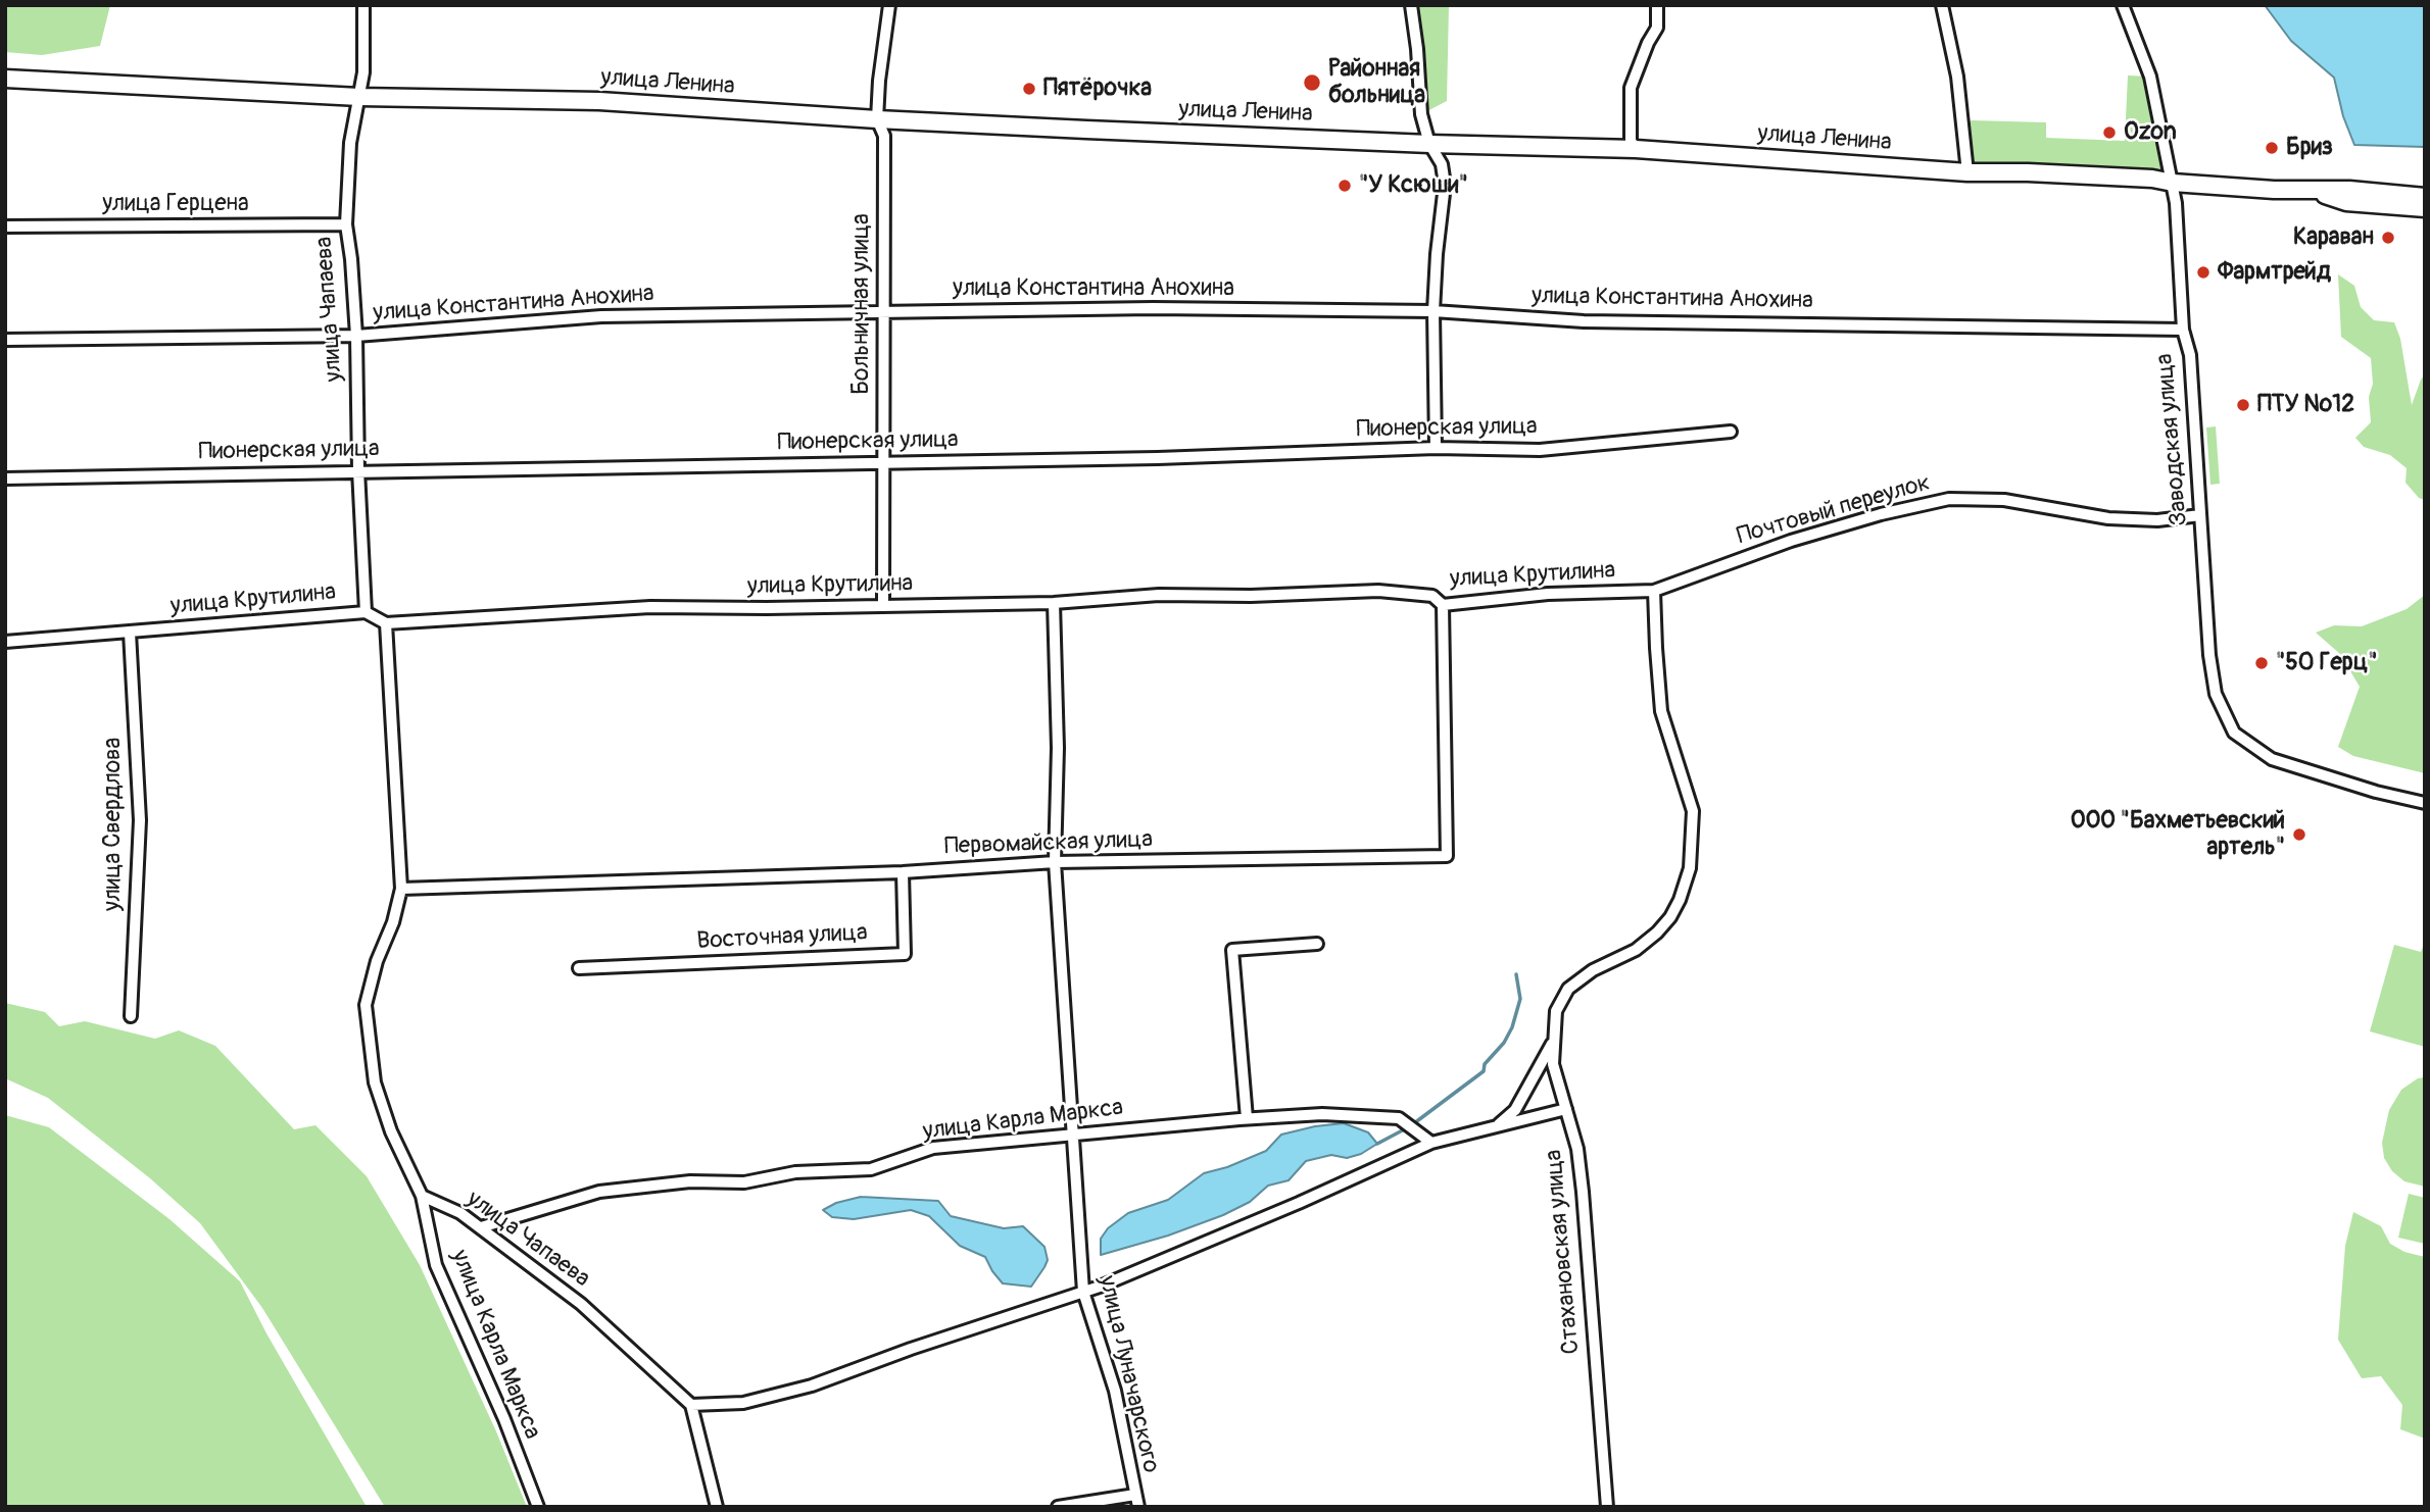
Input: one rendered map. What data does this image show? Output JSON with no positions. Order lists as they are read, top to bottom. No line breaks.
{"streets":{"main road":["улица Ленина"],"street":["улица Герцена","улица Константина Анохина","Больничная улица","улица Чапаева","Пионерская улица","Заводская улица","Почтовый переулок","улица Крутилина","улица Свердлова","Первомайская улица","Восточная улица","улица Карла Маркса","Стахановская улица","улица Луначарского"]},"crossings":[["улица Ленина","Больничная улица"],["улица Ленина","улица Чапаева"],["улица Ленина","Заводская улица"],["улица Герцена","улица Чапаева"],["улица Константина Анохина","Больничная улица"],["улица Константина Анохина","улица Чапаева"],["улица Константина Анохина","Заводская улица"],["Больничная улица","Пионерская улица"],["Больничная улица","улица Крутилина"],["улица Чапаева","Пионерская улица"],["улица Чапаева","улица Крутилина"],["улица Чапаева","улица Карла Маркса"],["Заводская улица","Почтовый переулок"],["Почтовый переулок","улица Крутилина"],["Почтовый переулок","Стахановская улица"],["улица Крутилина","улица Свердлова"],["улица Крутилина","Первомайская улица"],["улица Крутилина","Стахановская улица"],["улица Крутилина","улица Луначарского"],["Первомайская улица","Восточная улица"],["Первомайская улица","улица Луначарского"],["улица Карла Маркса","улица Луначарского"]],"places":["Районная больница","Пятёрочка","Ozon","Бриз","\"У Ксюши\"","Караван","Фармтрейд","ПТУ №12","\"50 Герц\"","ООО \"Бахметьевский артель\""]}
